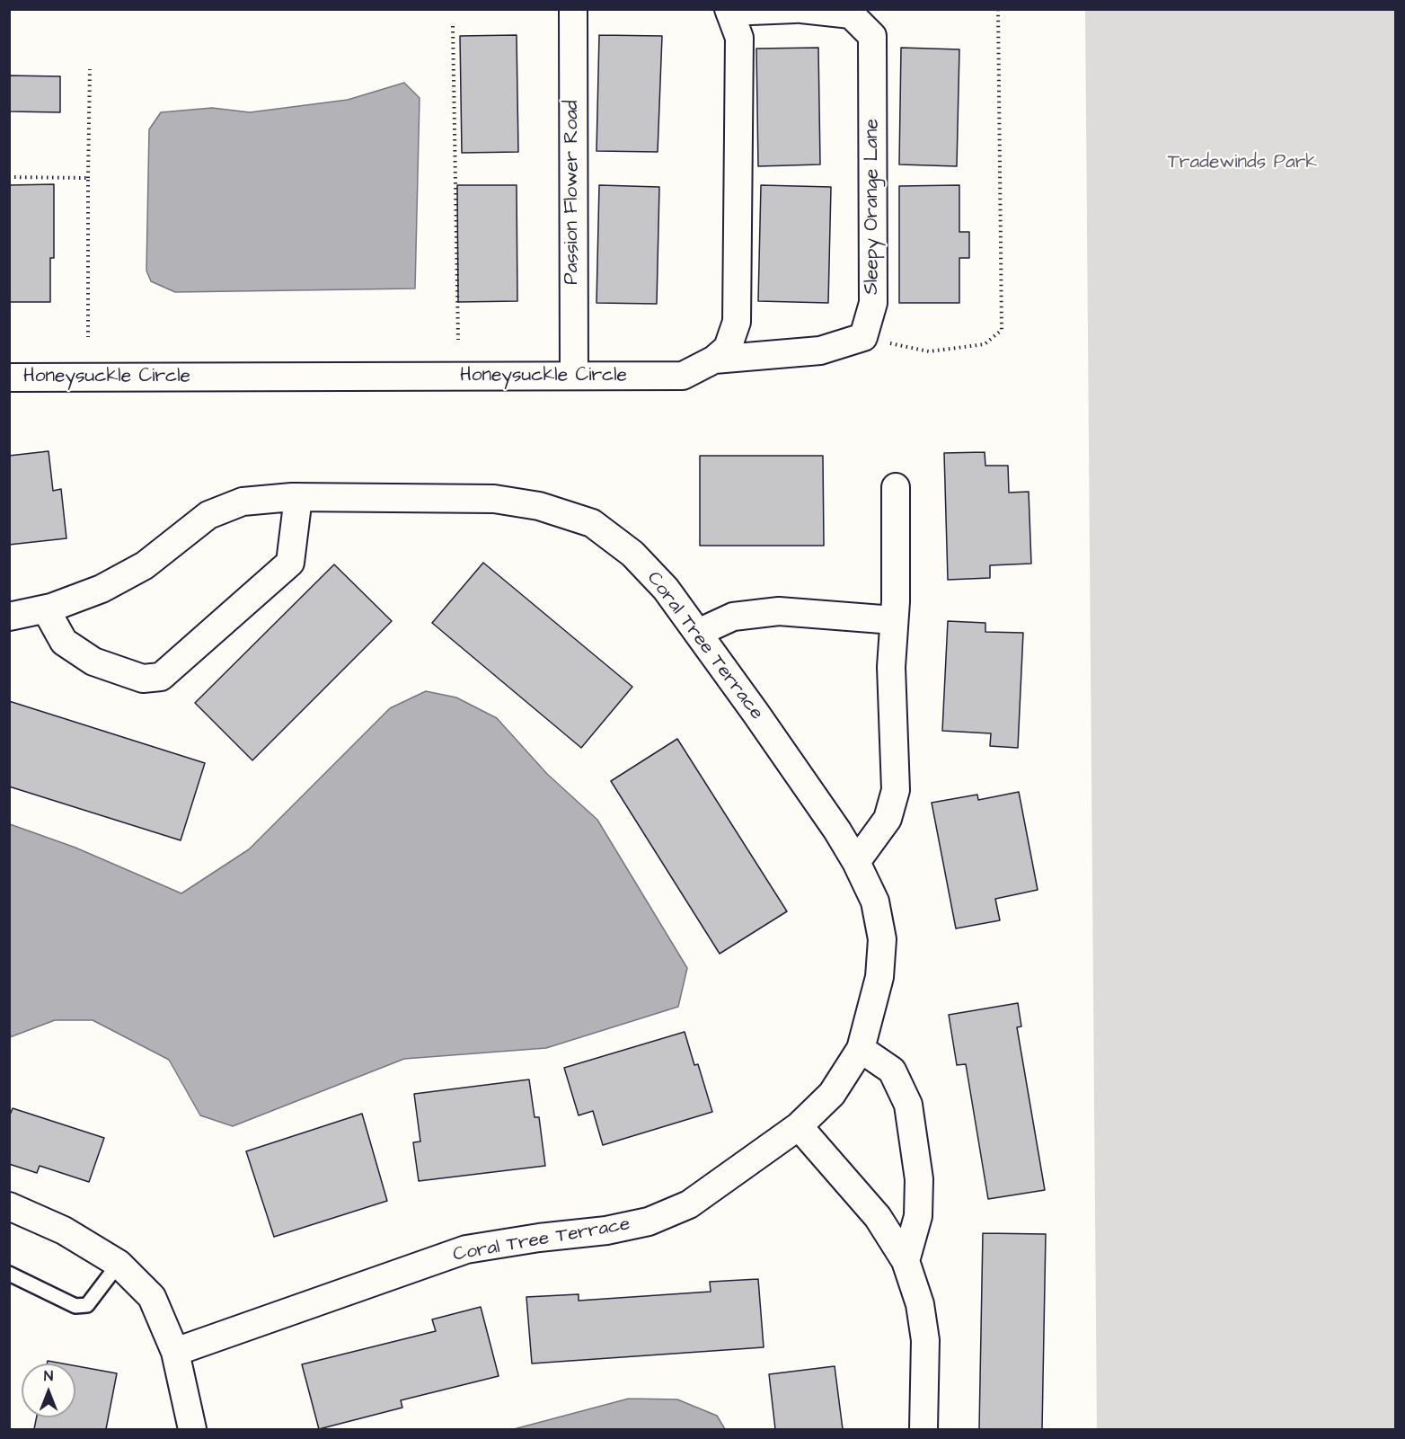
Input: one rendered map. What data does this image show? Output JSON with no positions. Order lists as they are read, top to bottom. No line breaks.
{"streets":{"street":["Passion Flower Road","Sleepy Orange Lane","Honeysuckle Circle","Coral Tree Terrace"]},"crossings":[["Passion Flower Road","Honeysuckle Circle"]],"parks":["Tradewinds Park"],"north":"top"}
